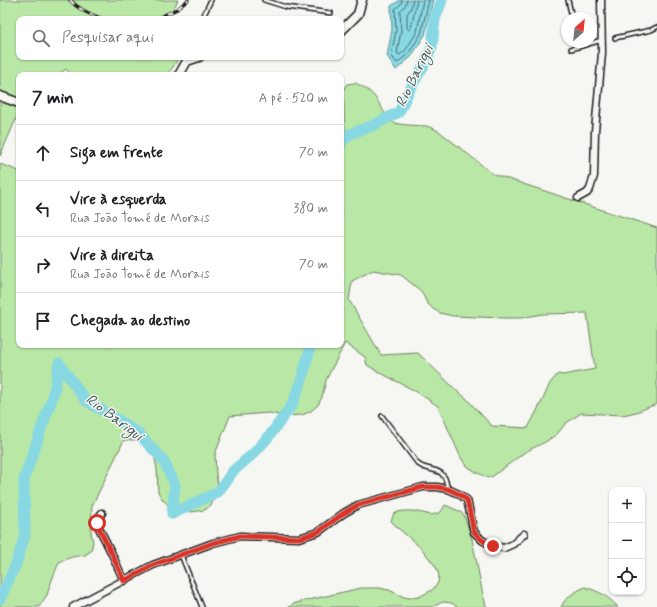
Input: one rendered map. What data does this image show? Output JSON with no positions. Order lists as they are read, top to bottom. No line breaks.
{"water":["Rio Barigui"],"north":"top right","page":{"search":"Pesquisar aqui","heading":["7 min","A pé · 520 m"],"list":[["Siga em frente","70 m"],["Vire à esquerda","Rua João Tomé de Morais","380 m"],["Vire à direita","Rua João Tomé de Morais","70 m"],"Chegada ao destino"],"map_buttons":["+","−"]}}
